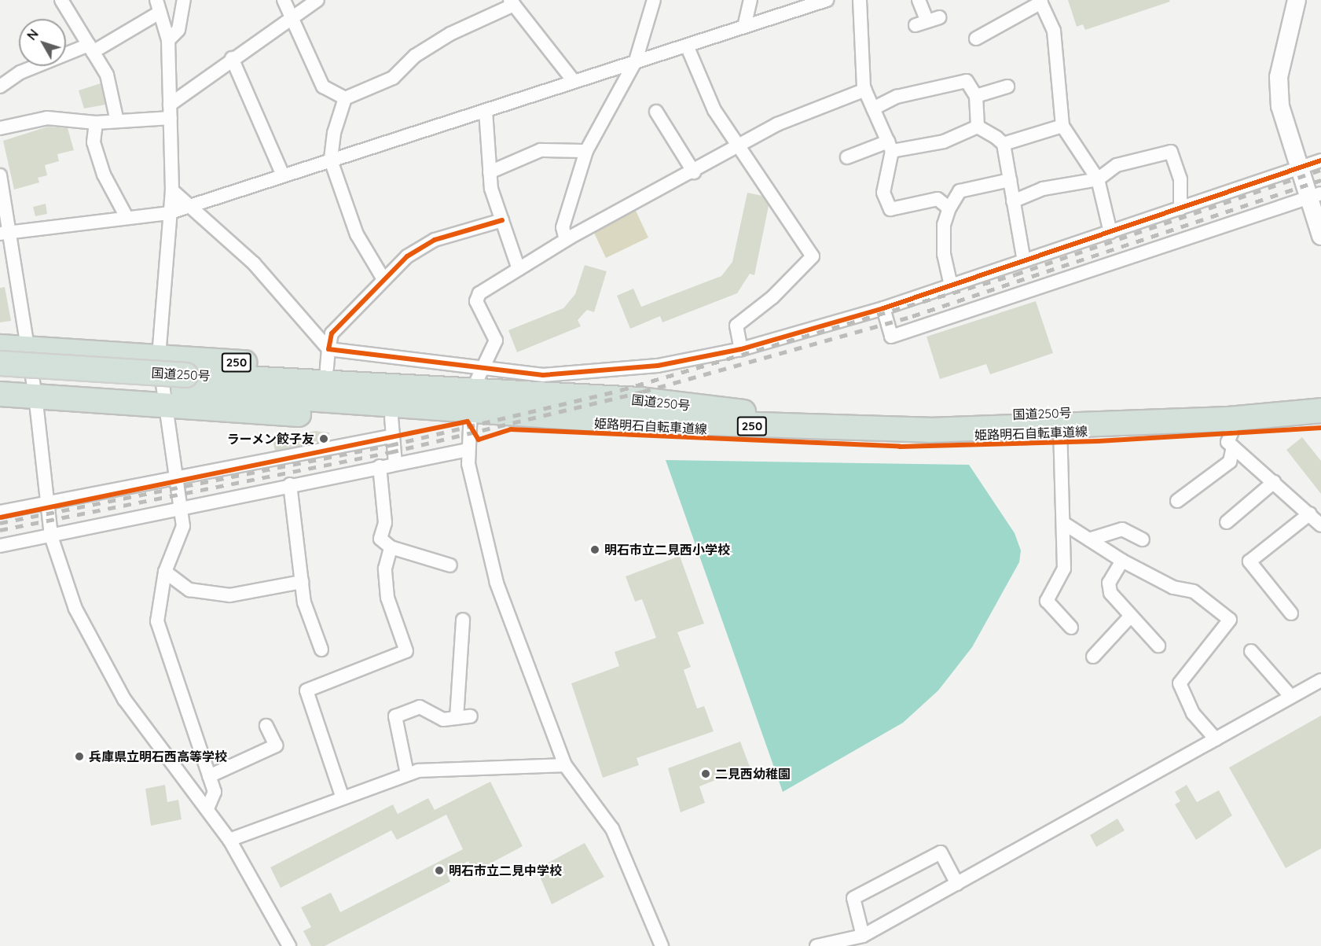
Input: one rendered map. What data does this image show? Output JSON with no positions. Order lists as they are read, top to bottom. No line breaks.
{"streets":{"highway":["250","国道250号"],"cycle path":["姫路明石自転車道線"]},"crossings":[["250","国道250号"]],"places":["ラーメン餃子友","明石市立二見西小学校","兵庫県立明石西高等学校","二見西幼稚園","明石市立二見中学校"],"north":"top left"}
